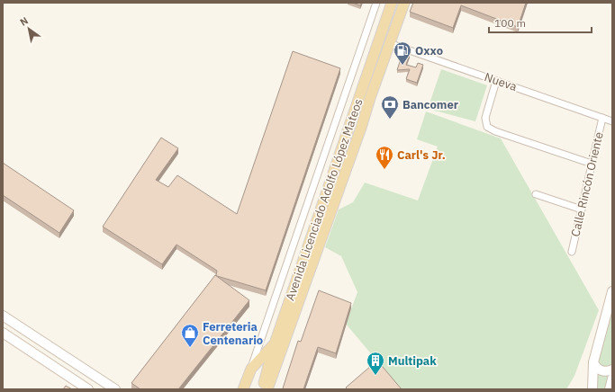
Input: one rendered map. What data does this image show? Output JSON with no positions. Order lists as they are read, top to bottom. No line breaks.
{"streets":{"main road":["Avenida Licenciado Adolfo López Mateos"],"street":["Nueva","Calle Rincón Oriente"]},"crossings":[["Nueva","Calle Rincón Oriente"],["Nueva","Avenida Licenciado Adolfo López Mateos"]],"places":{"fuel station":["Oxxo"],"bank":["Bancomer"],"restaurant":["Carl's Jr."],"shop":["Ferreteria Centenario"],"building":["Multipak"]},"scale_bar":"100 m","north":"top left"}
